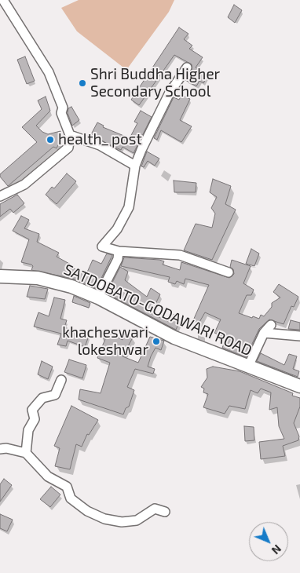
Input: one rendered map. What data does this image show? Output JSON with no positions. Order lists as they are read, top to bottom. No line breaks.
{"streets":{"street":["SATDOBATO-GODAWARI ROAD"]},"places":["Shri Buddha Higher Secondary School","health_ post","khacheswari lokeshwar"],"north":"bottom right"}
